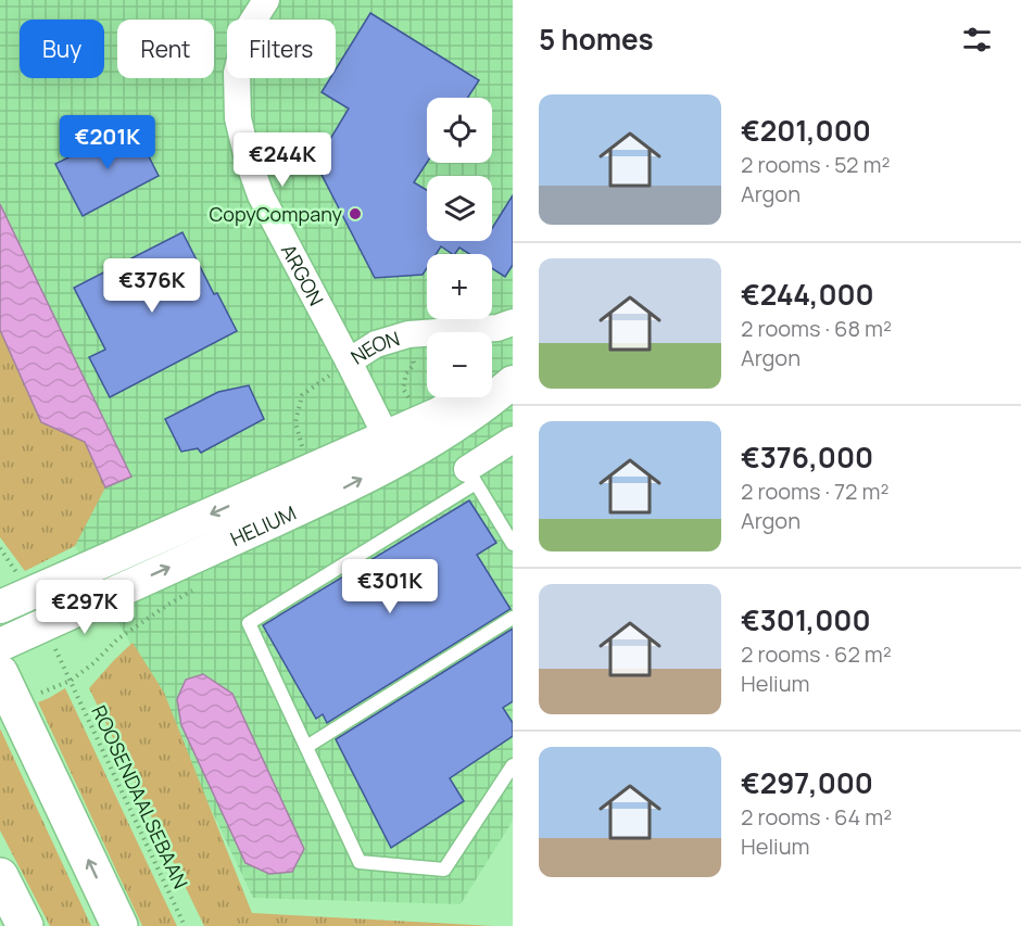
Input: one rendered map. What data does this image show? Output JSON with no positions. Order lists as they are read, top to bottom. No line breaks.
{"streets":{"street":["ARGON","NEON","HELIUM"],"path":["ROOSENDAALSEBAAN"]},"crossings":[["ARGON","NEON"],["NEON","HELIUM"]],"places":["CopyCompany"],"page":{"heading":"5 homes","chip":["Buy","Rent","Filters"],"list":[{"name":"€201,000","note":"2 rooms · 52 m² · Argon"},{"name":"€244,000","note":"2 rooms · 68 m² · Argon"},{"name":"€376,000","note":"2 rooms · 72 m² · Argon"},{"name":"€301,000","note":"2 rooms · 62 m² · Helium"},{"name":"€297,000","note":"2 rooms · 64 m² · Helium"}],"map_buttons":["+","−"],"price":["€201K","€244K","€376K","€301K","€297K"]}}
